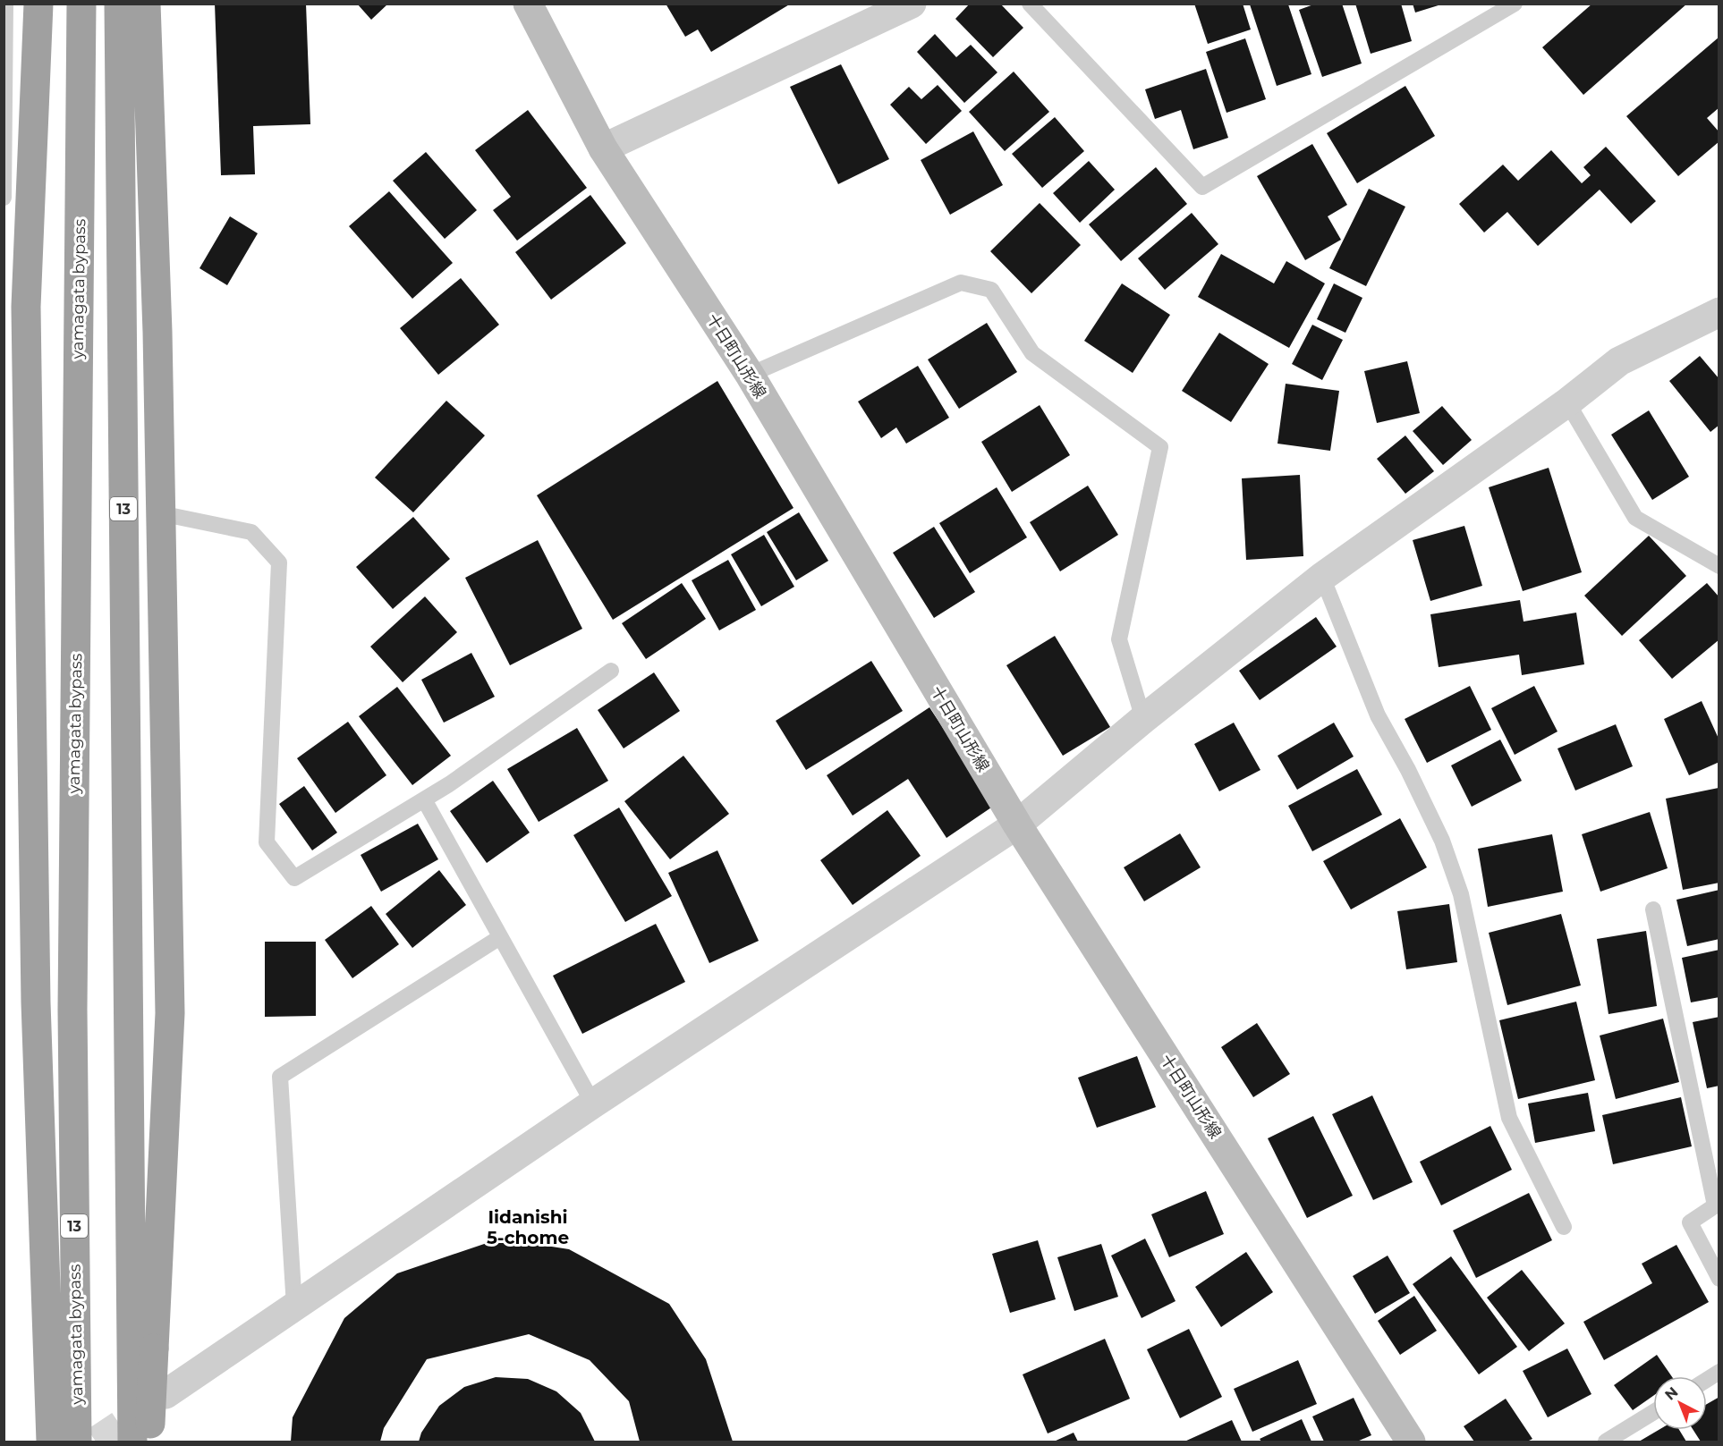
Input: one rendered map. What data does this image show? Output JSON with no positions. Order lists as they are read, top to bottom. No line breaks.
{"streets":{"highway":["yamagata bypass","13"],"main road":["十日町山形線"]},"districts":["Iidanishi 5-chome"],"north":"top left"}
